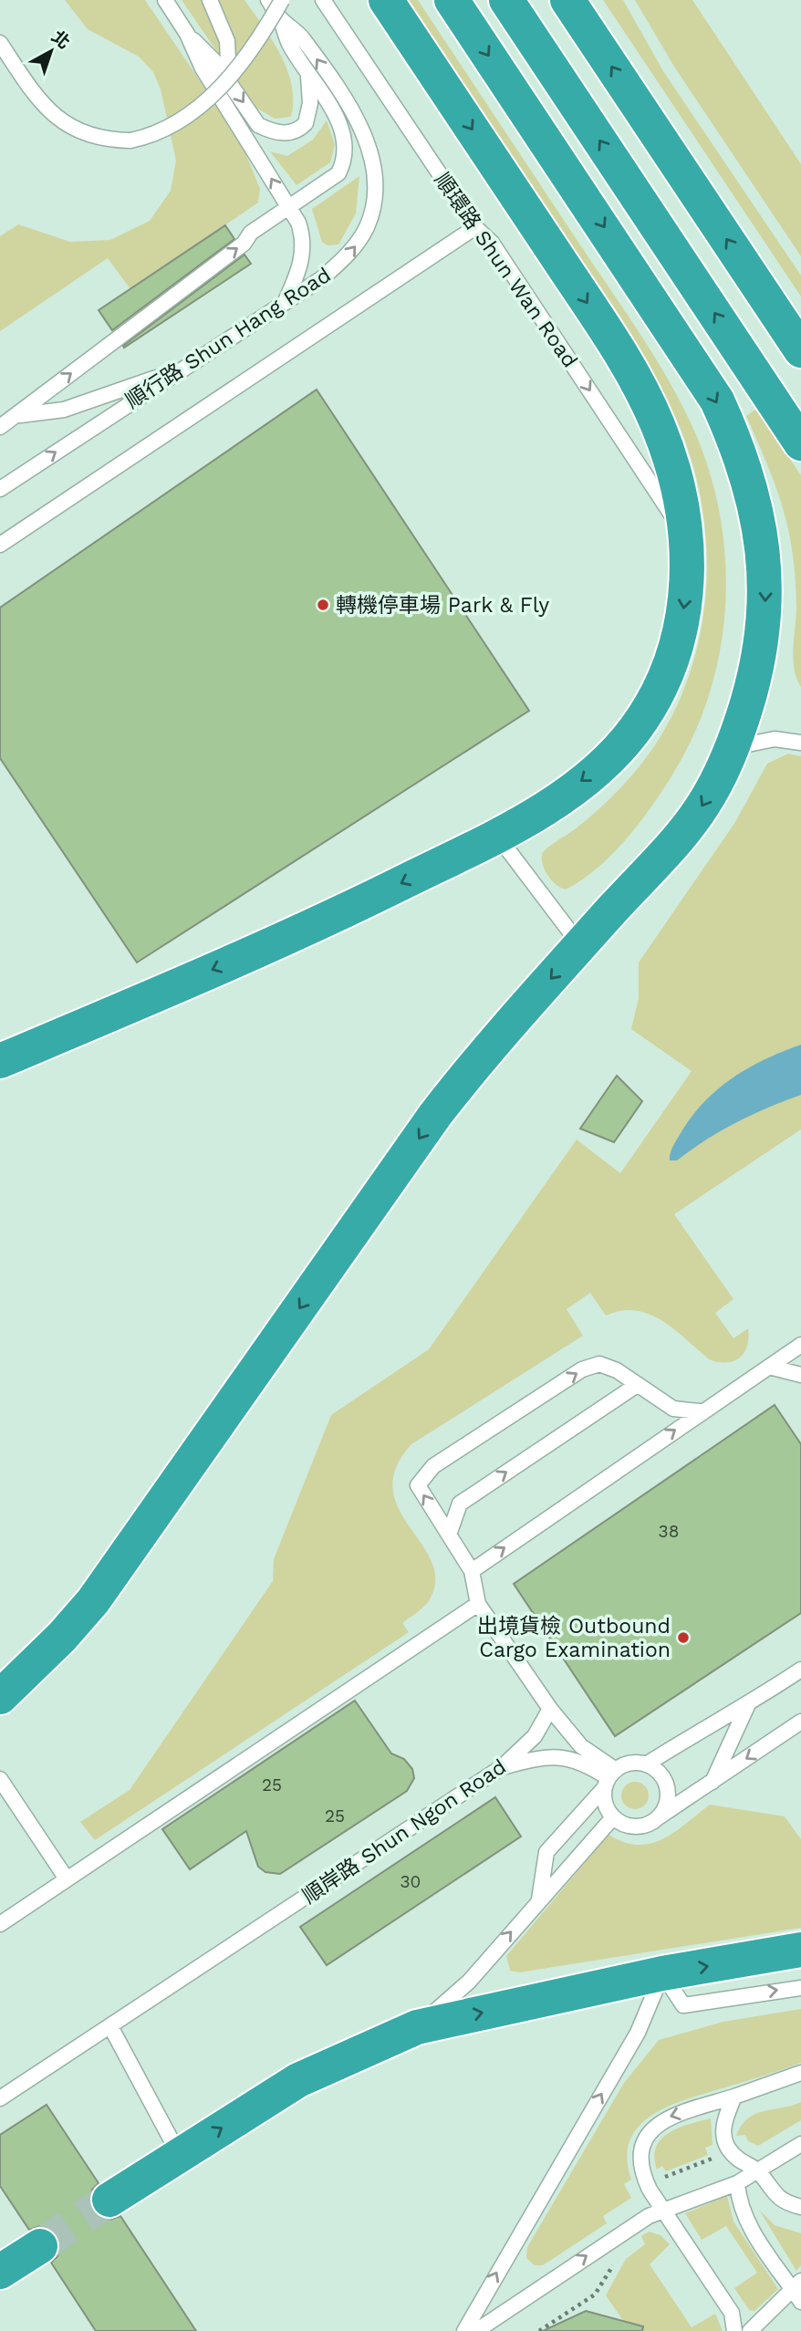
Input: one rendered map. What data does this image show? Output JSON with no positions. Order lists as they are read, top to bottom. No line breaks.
{"streets":{"lane":["順環路 Shun Wan Road","順行路 Shun Hang Road","順岸路 Shun Ngon Road"]},"one_way":["順環路 Shun Wan Road"],"places":["轉機停車場 Park & Fly","出境貨檢 Outbound Cargo Examination"],"house_numbers":["38","25","25","30"],"north":"top right"}
